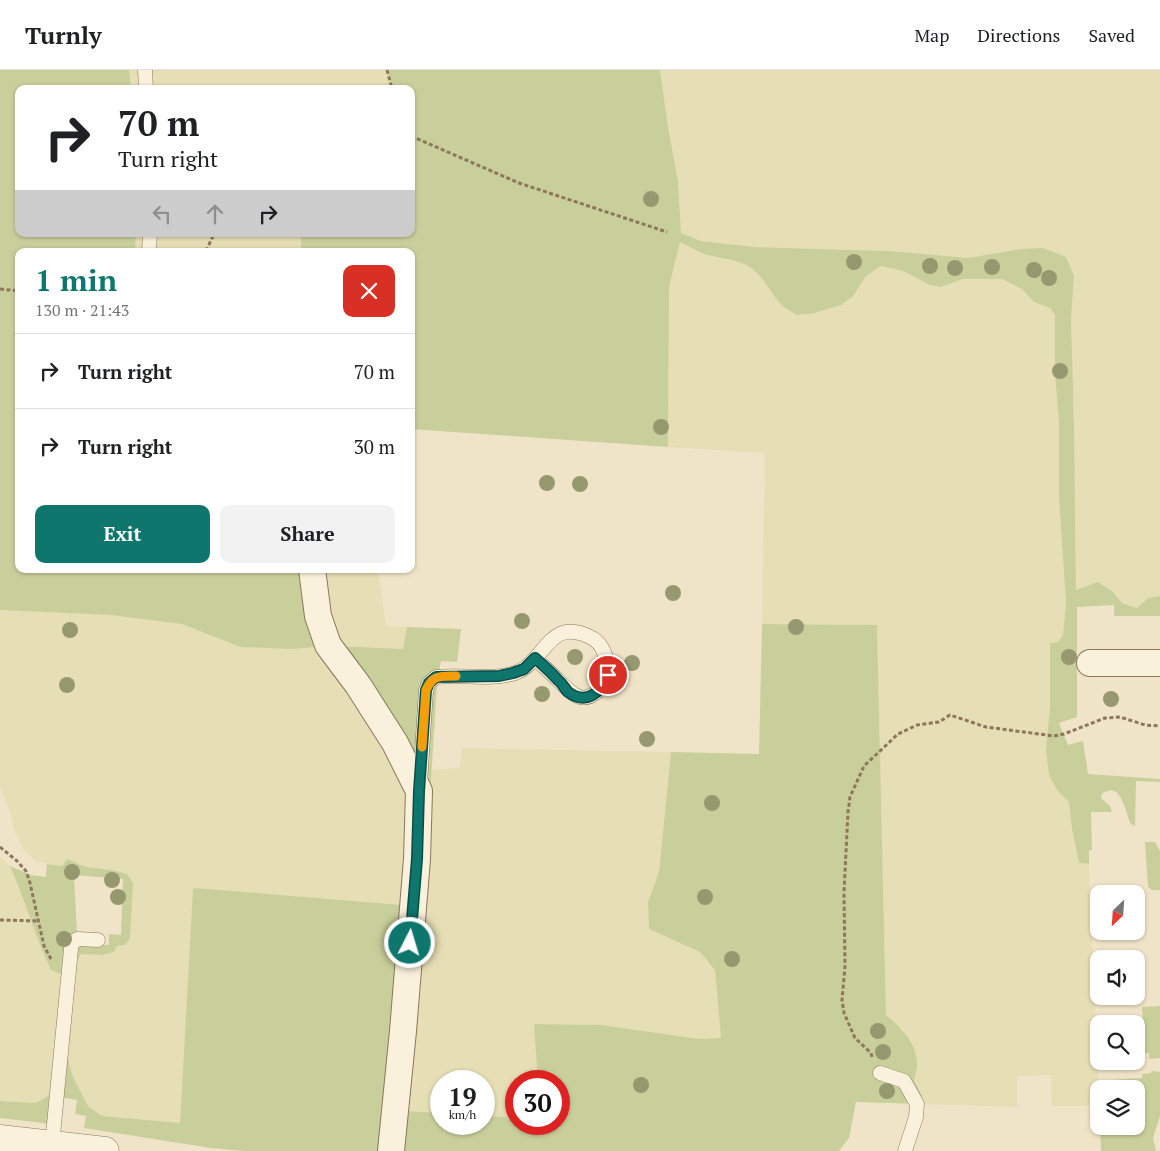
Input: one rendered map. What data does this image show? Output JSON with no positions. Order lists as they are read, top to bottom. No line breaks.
{"north":"bottom left","page":{"header":"Turnly","nav":["Map","Directions","Saved"],"turn":["70 m","Turn right"],"heading":["1 min","130 m · 21:43"],"list":[{"name":"Turn right","value":"70 m"},{"name":"Turn right","value":"30 m"}],"buttons":["Exit","Share"],"speed":"19 km/h","limit":"30"}}
